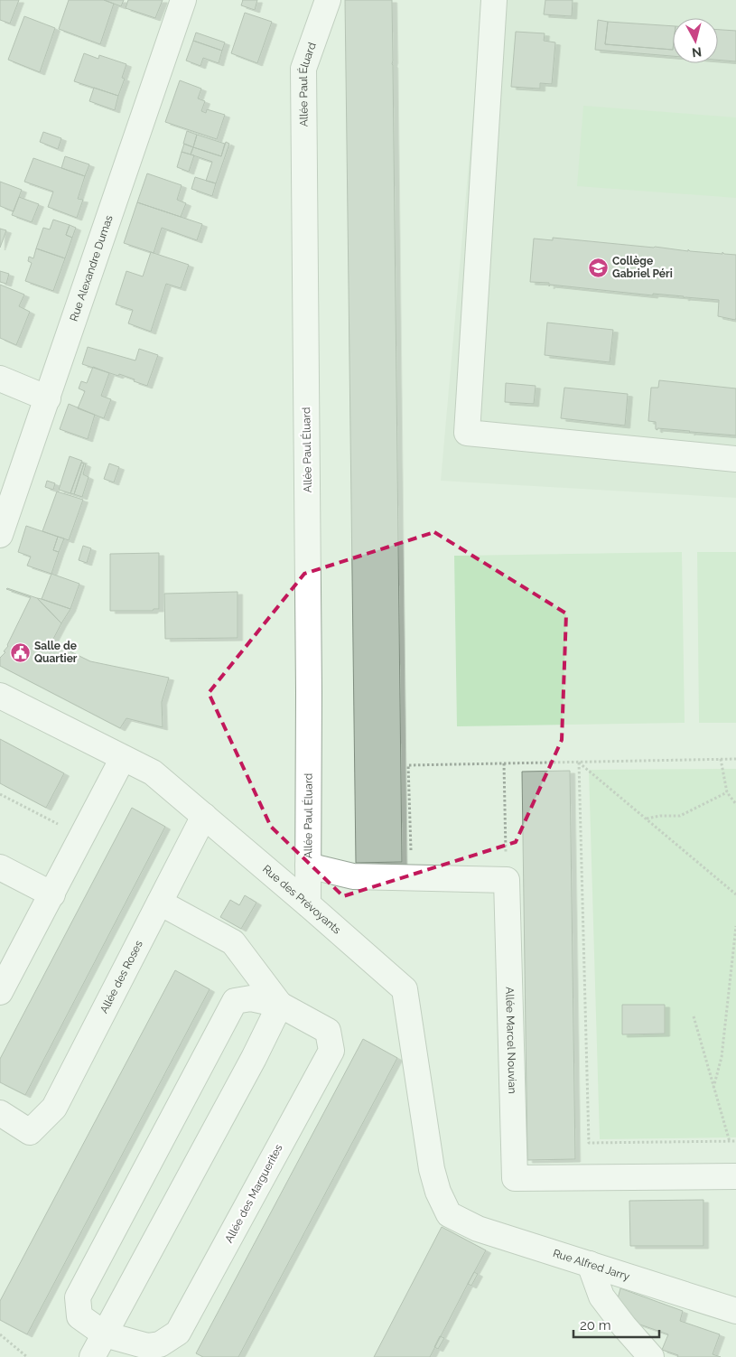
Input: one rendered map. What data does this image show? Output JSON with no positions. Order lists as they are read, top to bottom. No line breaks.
{"streets":{"street":["Allée Paul Éluard","Rue Alexandre Dumas","Rue des Prévoyants","Allée des Roses","Allée Marcel Nouvian","Allée des Marguerites","Rue Alfred Jarry"]},"crossings":[["Allée Paul Éluard","Rue des Prévoyants"],["Rue des Prévoyants","Allée des Roses"],["Rue des Prévoyants","Rue Alfred Jarry"],["Allée des Roses","Allée des Marguerites"]],"places":{"school or university":["Collège Gabriel Péri"],"public building":["Salle de Quartier"]},"scale_bar":"20 m","north":"bottom"}
